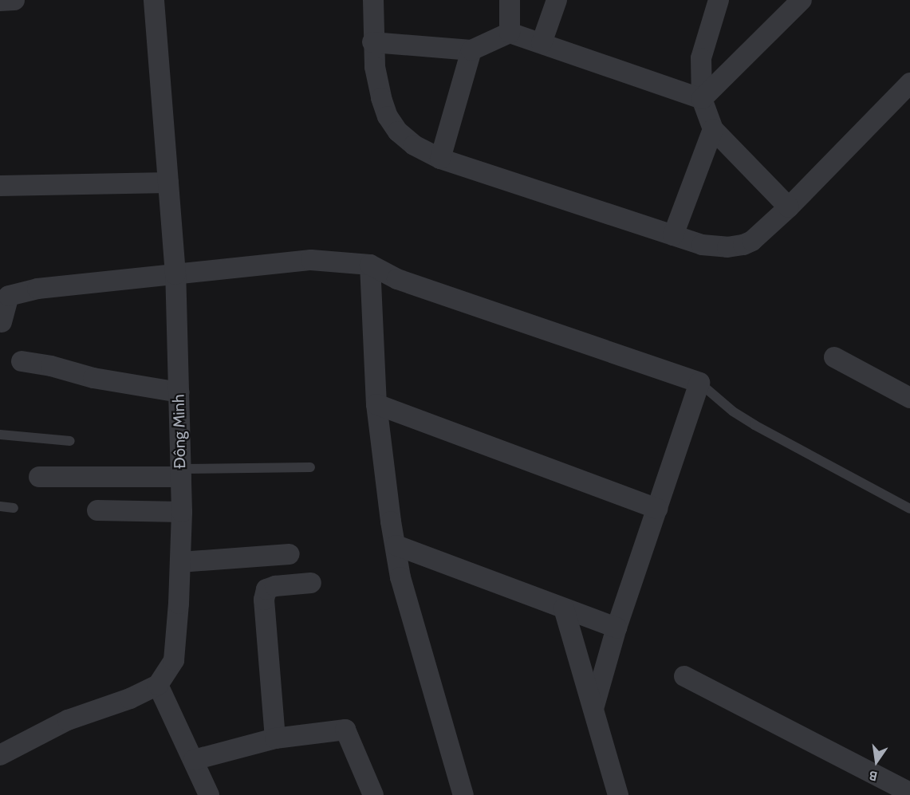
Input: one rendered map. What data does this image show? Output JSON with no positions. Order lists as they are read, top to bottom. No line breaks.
{"streets":{"street":["Đông Minh"]},"north":"bottom"}
